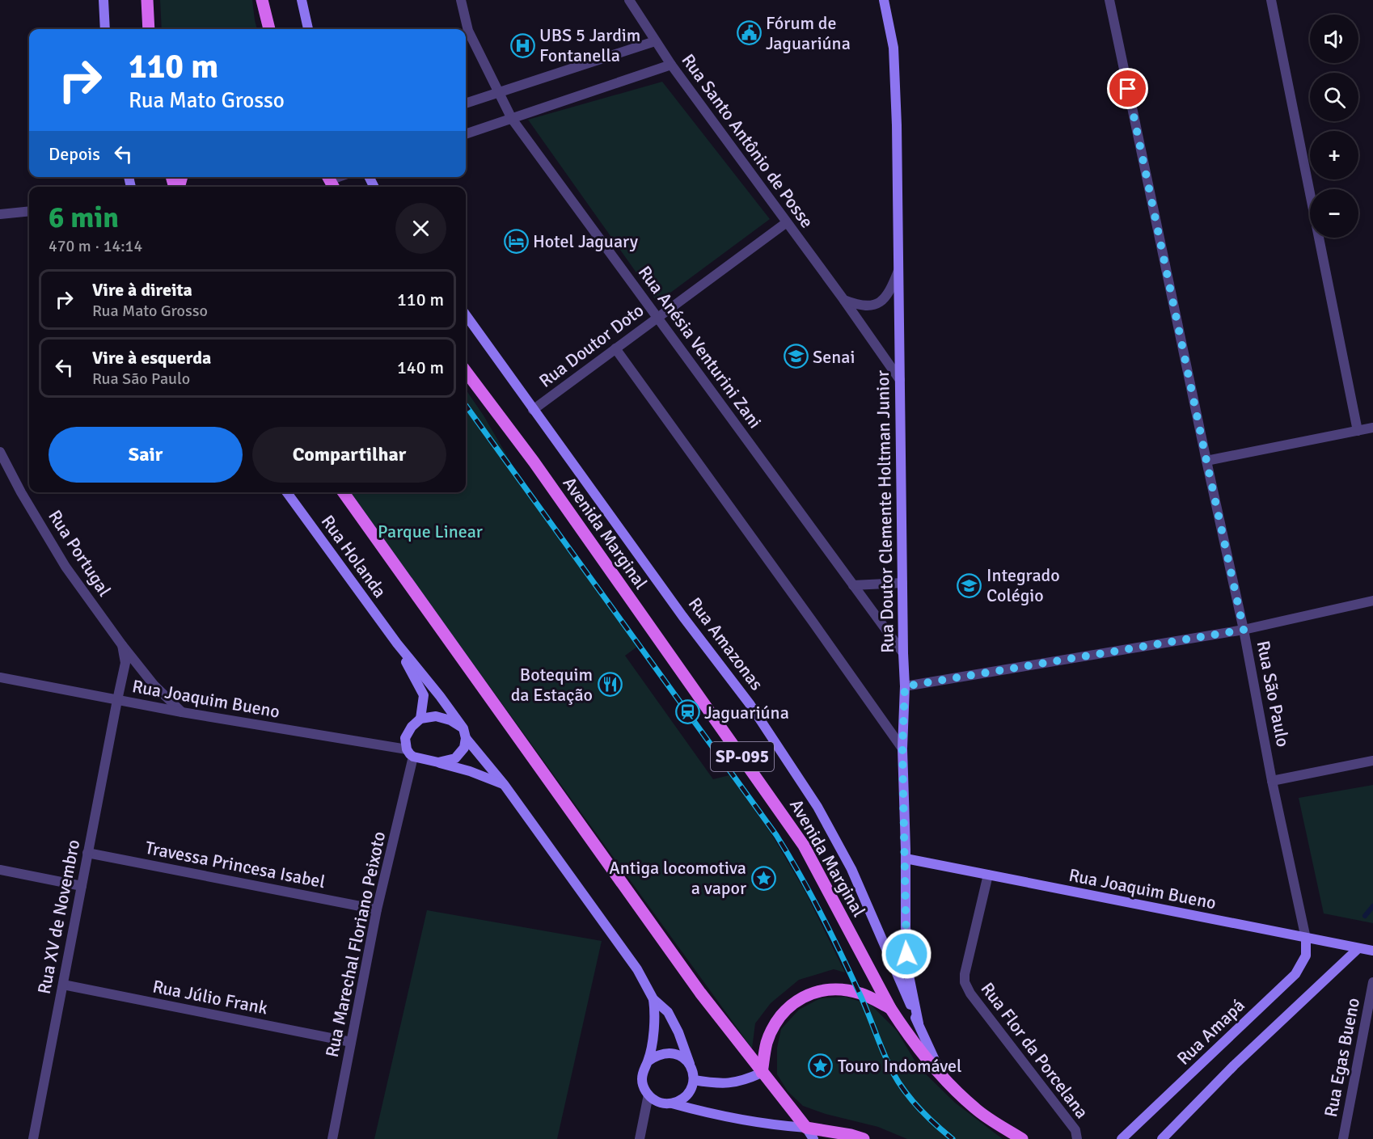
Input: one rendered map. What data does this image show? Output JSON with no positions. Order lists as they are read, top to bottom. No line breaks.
{"streets":{"main road":["Avenida Marginal","SP-095"],"street":["Rua Santo Antônio de Posse","Rua Doutor Doto","Rua Anésia Venturini Zani","Rua Doutor Clemente Holtman Junior","Rua Portugal","Rua Holanda","Rua Amazonas","Rua São Paulo","Rua Joaquim Bueno","Travessa Princesa Isabel","Rua XV de Novembro","Rua Marechal Floriano Peixoto","Rua Júlio Frank","Rua Amapá","Rua Flor da Porcelana","Rua Egas Bueno"]},"crossings":[["Rua Santo Antônio de Posse","Rua Doutor Doto"],["Rua Santo Antônio de Posse","Rua Doutor Clemente Holtman Junior"],["Rua Doutor Doto","Rua Anésia Venturini Zani"],["Rua Doutor Doto","Rua Amazonas"],["Rua Anésia Venturini Zani","Rua Doutor Clemente Holtman Junior"],["Rua Doutor Clemente Holtman Junior","Rua Amazonas"],["Rua Doutor Clemente Holtman Junior","Rua Joaquim Bueno"],["Avenida Marginal","Rua Amazonas"],["Rua Portugal","Rua Joaquim Bueno"],["Rua Portugal","Rua XV de Novembro"],["Rua São Paulo","Rua Joaquim Bueno"],["Rua São Paulo","Rua Amapá"],["Rua Joaquim Bueno","Rua XV de Novembro"],["Rua Joaquim Bueno","Rua Marechal Floriano Peixoto"],["Rua Joaquim Bueno","Rua Amapá"],["Rua Joaquim Bueno","Rua Flor da Porcelana"],["Travessa Princesa Isabel","Rua XV de Novembro"],["Travessa Princesa Isabel","Rua Marechal Floriano Peixoto"],["Rua XV de Novembro","Rua Júlio Frank"],["Rua Marechal Floriano Peixoto","Rua Júlio Frank"]],"parks":["Parque Linear"],"places":{"public building":["Fórum de Jaguariúna"],"hospital":["UBS 5 Jardim Fontanella"],"hotel":["Hotel Jaguary"],"school or university":["Senai","Integrado Colégio"],"restaurant":["Botequim da Estação"],"station":["Jaguariúna"],"place":["Antiga locomotiva a vapor","Touro Indomável"]},"page":{"map_buttons":["+","−"],"turn":["110 m","Rua Mato Grosso"],"then":"Depois","heading":["6 min","470 m · 14:14"],"list":[{"name":"Vire à direita","note":"Rua Mato Grosso","value":"110 m"},{"name":"Vire à esquerda","note":"Rua São Paulo","value":"140 m"}],"buttons":["Sair","Compartilhar"]}}
